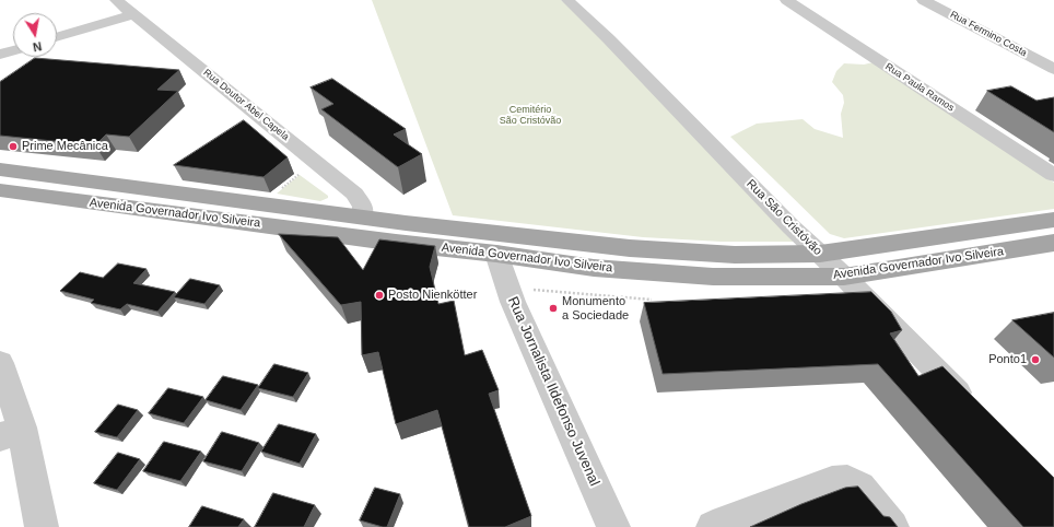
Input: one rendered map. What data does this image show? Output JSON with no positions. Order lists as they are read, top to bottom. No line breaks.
{"streets":{"main road":["Avenida Governador Ivo Silveira"],"street":["Rua Fermino Costa","Rua Paula Ramos","Rua Doutor Abel Capela","Rua São Cristóvão","Rua Jornalista Ildefonso Juvenal"]},"crossings":[["Rua Doutor Abel Capela","Avenida Governador Ivo Silveira"],["Avenida Governador Ivo Silveira","Rua São Cristóvão"],["Avenida Governador Ivo Silveira","Rua Jornalista Ildefonso Juvenal"]],"parks":["Cemitério São Cristóvão"],"places":["Prime Mecânica","Posto Nienkötter","Monumento a Sociedade","Ponto1"],"north":"bottom"}
